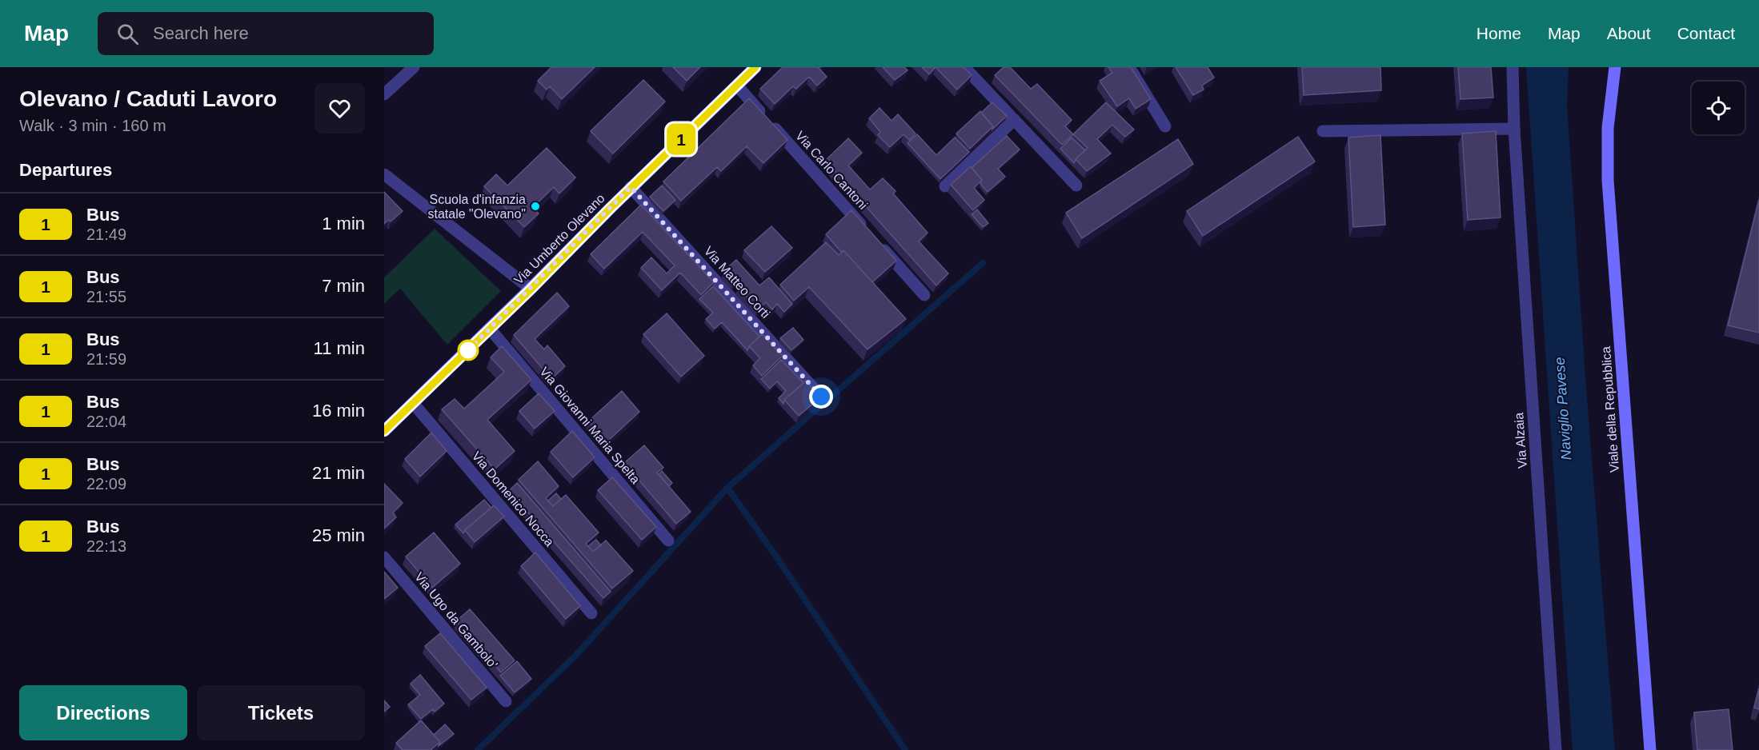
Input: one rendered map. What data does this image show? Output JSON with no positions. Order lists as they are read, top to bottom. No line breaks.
{"streets":{"street":["Via Carlo Cantoni","Via Umberto Olevano","Via Matteo Corti","Viale della Repubblica","Via Giovanni Maria Spelta","Via Alzaia","Via Domenico Nocca","Via Ugo da Gambolo'"]},"crossings":[["Via Carlo Cantoni","Via Umberto Olevano"],["Via Umberto Olevano","Via Matteo Corti"],["Via Umberto Olevano","Via Giovanni Maria Spelta"],["Via Umberto Olevano","Via Domenico Nocca"]],"water":["Naviglio Pavese"],"places":["Scuola d'infanzia statale \"Olevano\""],"lines":["bus line 1"],"page":{"header":"Map","search":"Search here","nav":["Home","Map","About","Contact"],"heading":[["Olevano / Caduti Lavoro","Walk · 3 min · 160 m"],"Departures"],"on_map":"1","list":[{"mark":"1","name":"Bus","note":"21:49","value":"1 min"},{"mark":"1","name":"Bus","note":"21:55","value":"7 min"},{"mark":"1","name":"Bus","note":"21:59","value":"11 min"},{"mark":"1","name":"Bus","note":"22:04","value":"16 min"},{"mark":"1","name":"Bus","note":"22:09","value":"21 min"},{"mark":"1","name":"Bus","note":"22:13","value":"25 min"}],"buttons":["Directions","Tickets"]}}
